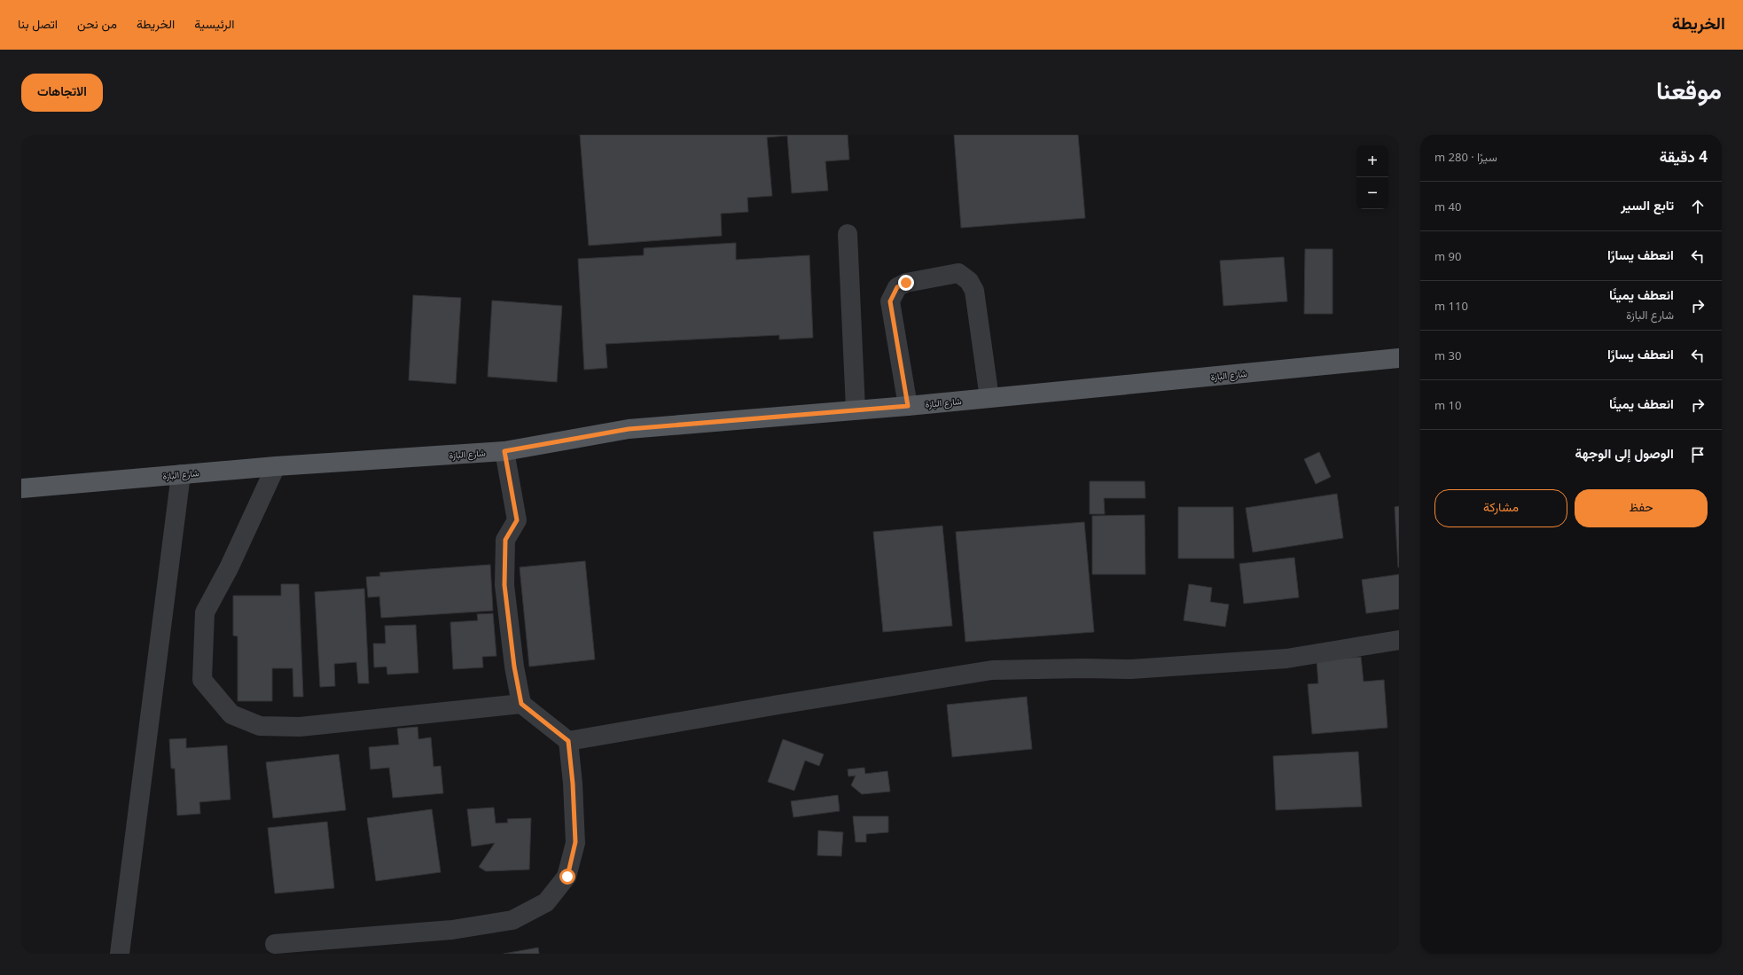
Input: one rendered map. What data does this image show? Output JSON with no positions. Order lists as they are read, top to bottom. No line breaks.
{"streets":{"main road":["شارع البازة"]},"page":{"header":"الخريطة","nav":["الرئيسية","الخريطة","من نحن","اتصل بنا"],"title":"موقعنا","buttons":["الاتجاهات",["حفظ","مشاركة"]],"heading":["4 دقيقة","سيرًا · 280 m"],"map_buttons":["+","−"],"list":[["تابع السير","40 m"],["انعطف يسارًا","90 m"],["انعطف يمينًا","شارع البازة","110 m"],["انعطف يسارًا","30 m"],["انعطف يمينًا","10 m"],"الوصول إلى الوجهة"]}}
